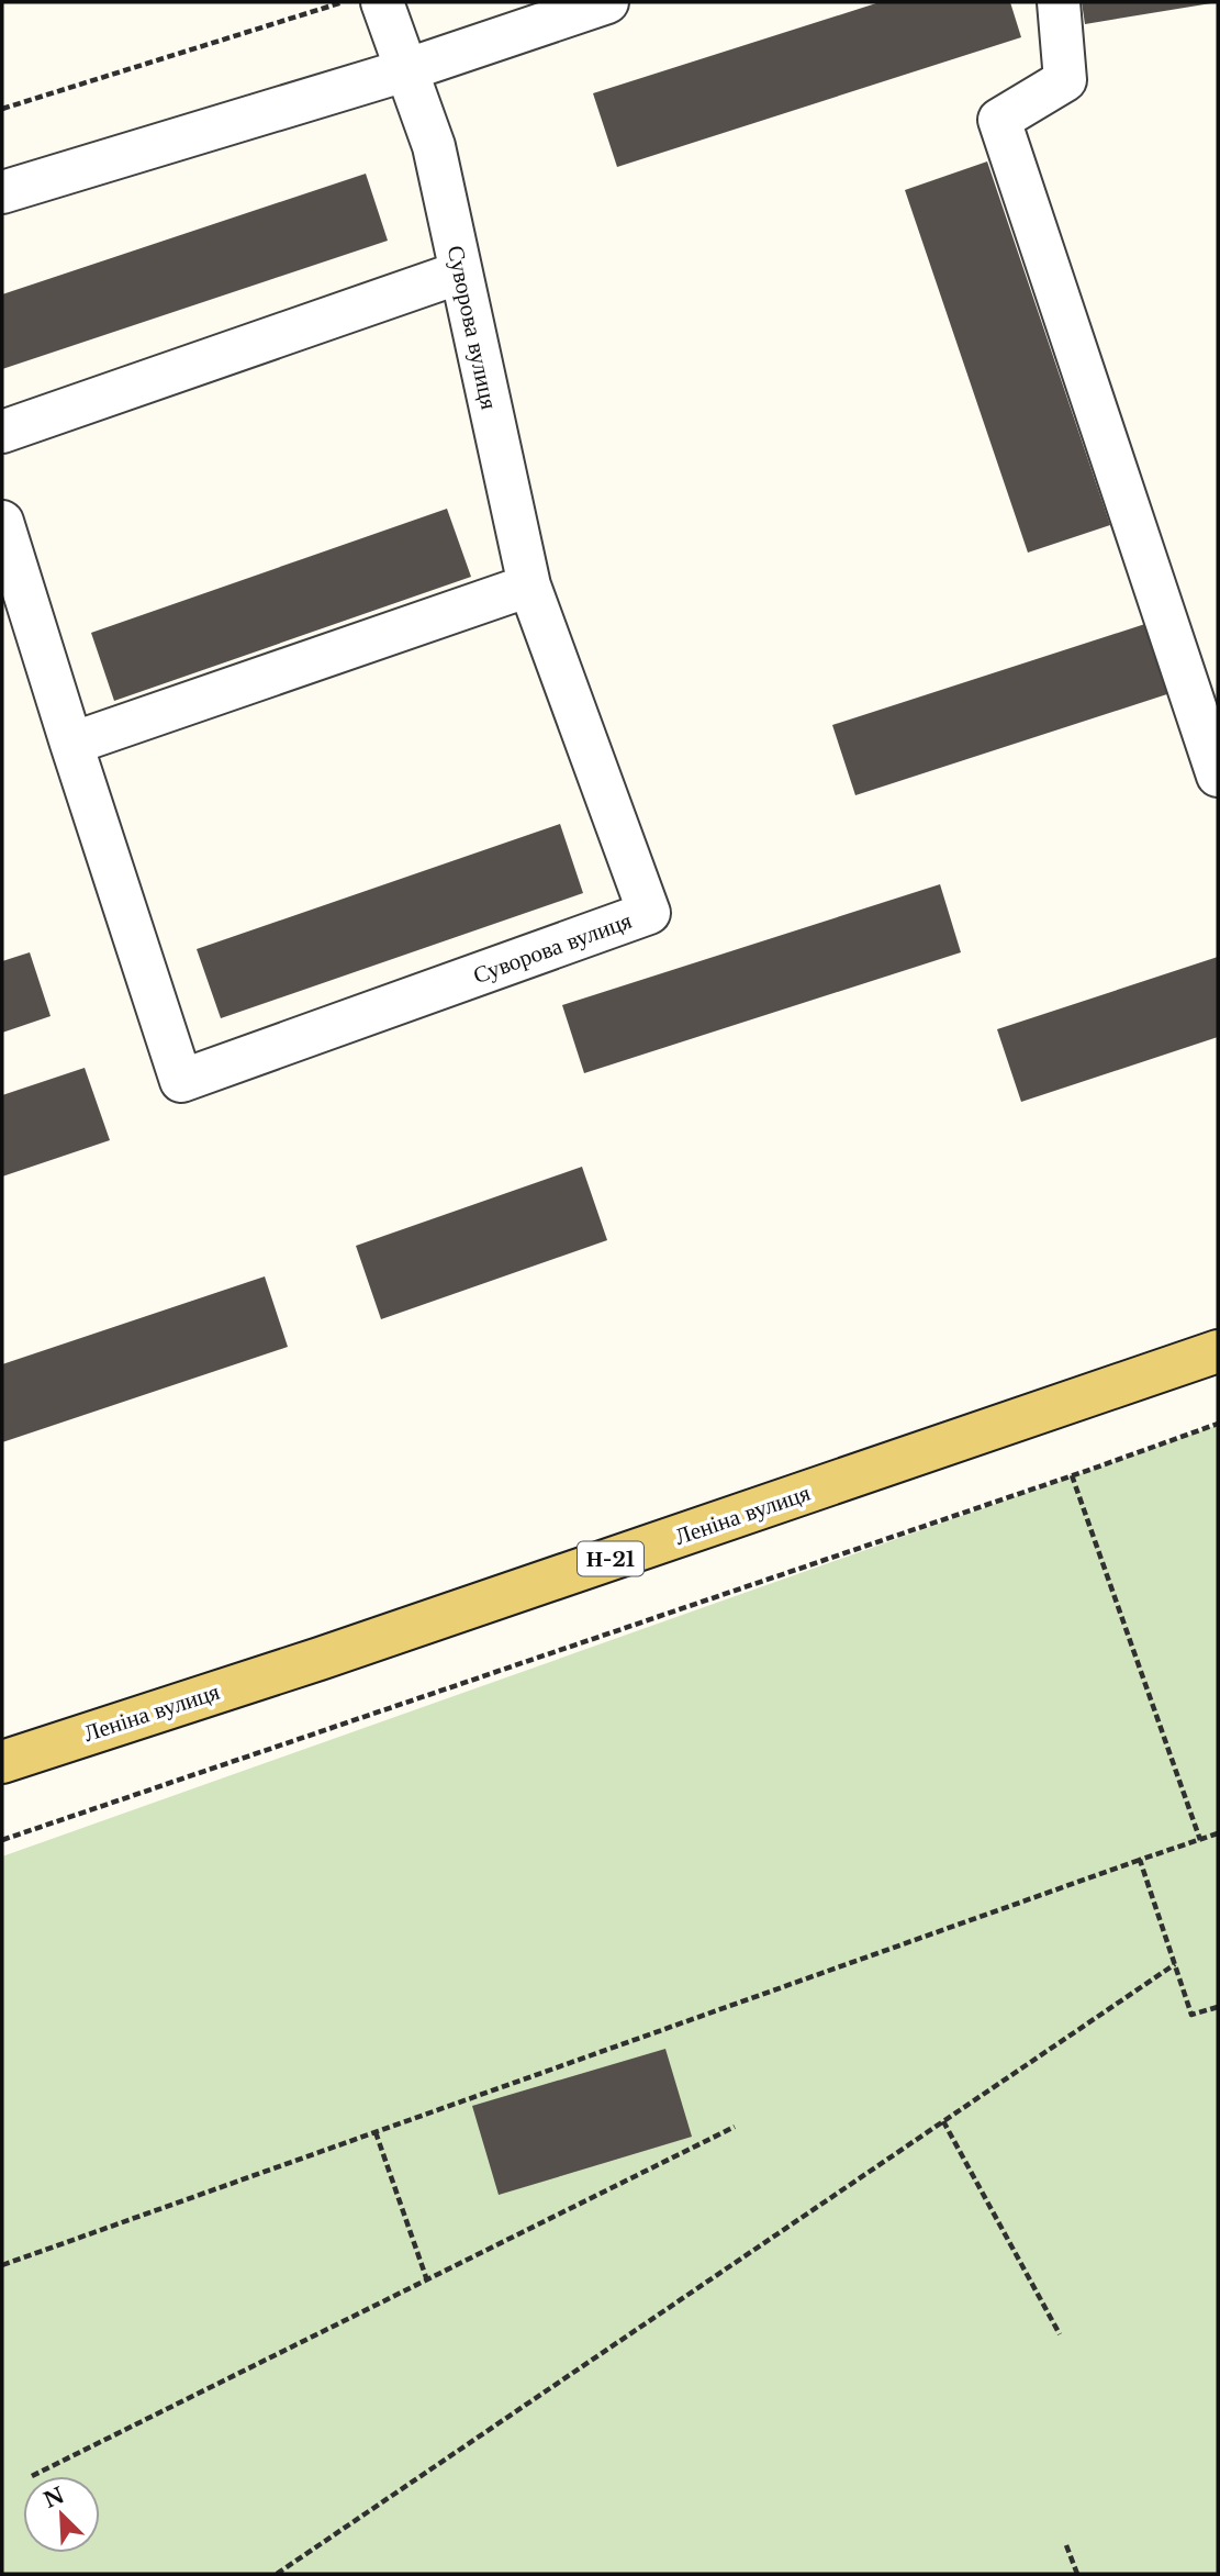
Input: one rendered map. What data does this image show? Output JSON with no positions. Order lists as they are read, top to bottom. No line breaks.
{"streets":{"main road":["Леніна вулиця","Н-21"],"street":["Суворова вулиця"]},"north":"top left"}
